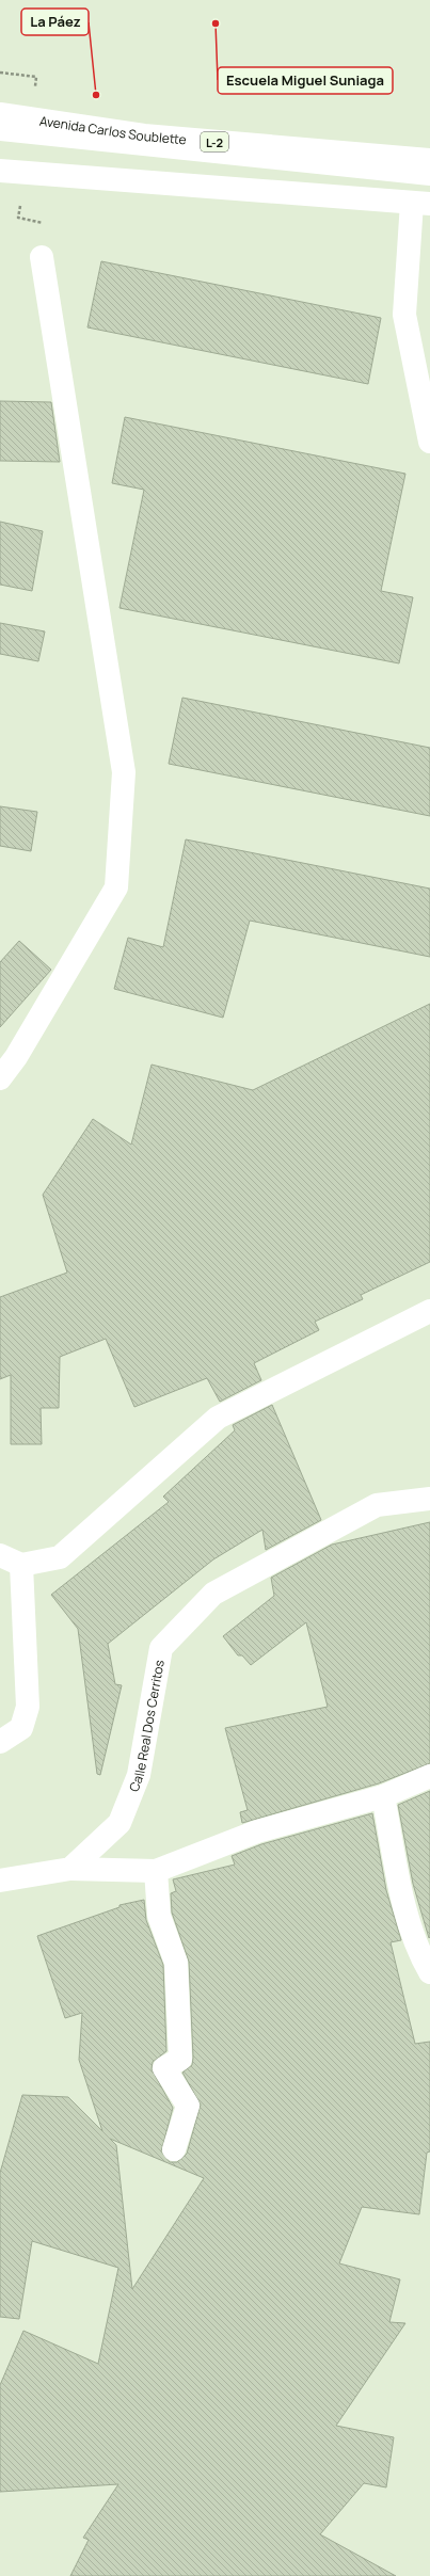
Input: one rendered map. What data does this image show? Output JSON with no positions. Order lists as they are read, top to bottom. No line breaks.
{"streets":{"street":["Avenida Carlos Soublette","L-2","Calle Real Dos Cerritos"]},"places":["Escuela Miguel Suniaga","La Páez"]}
